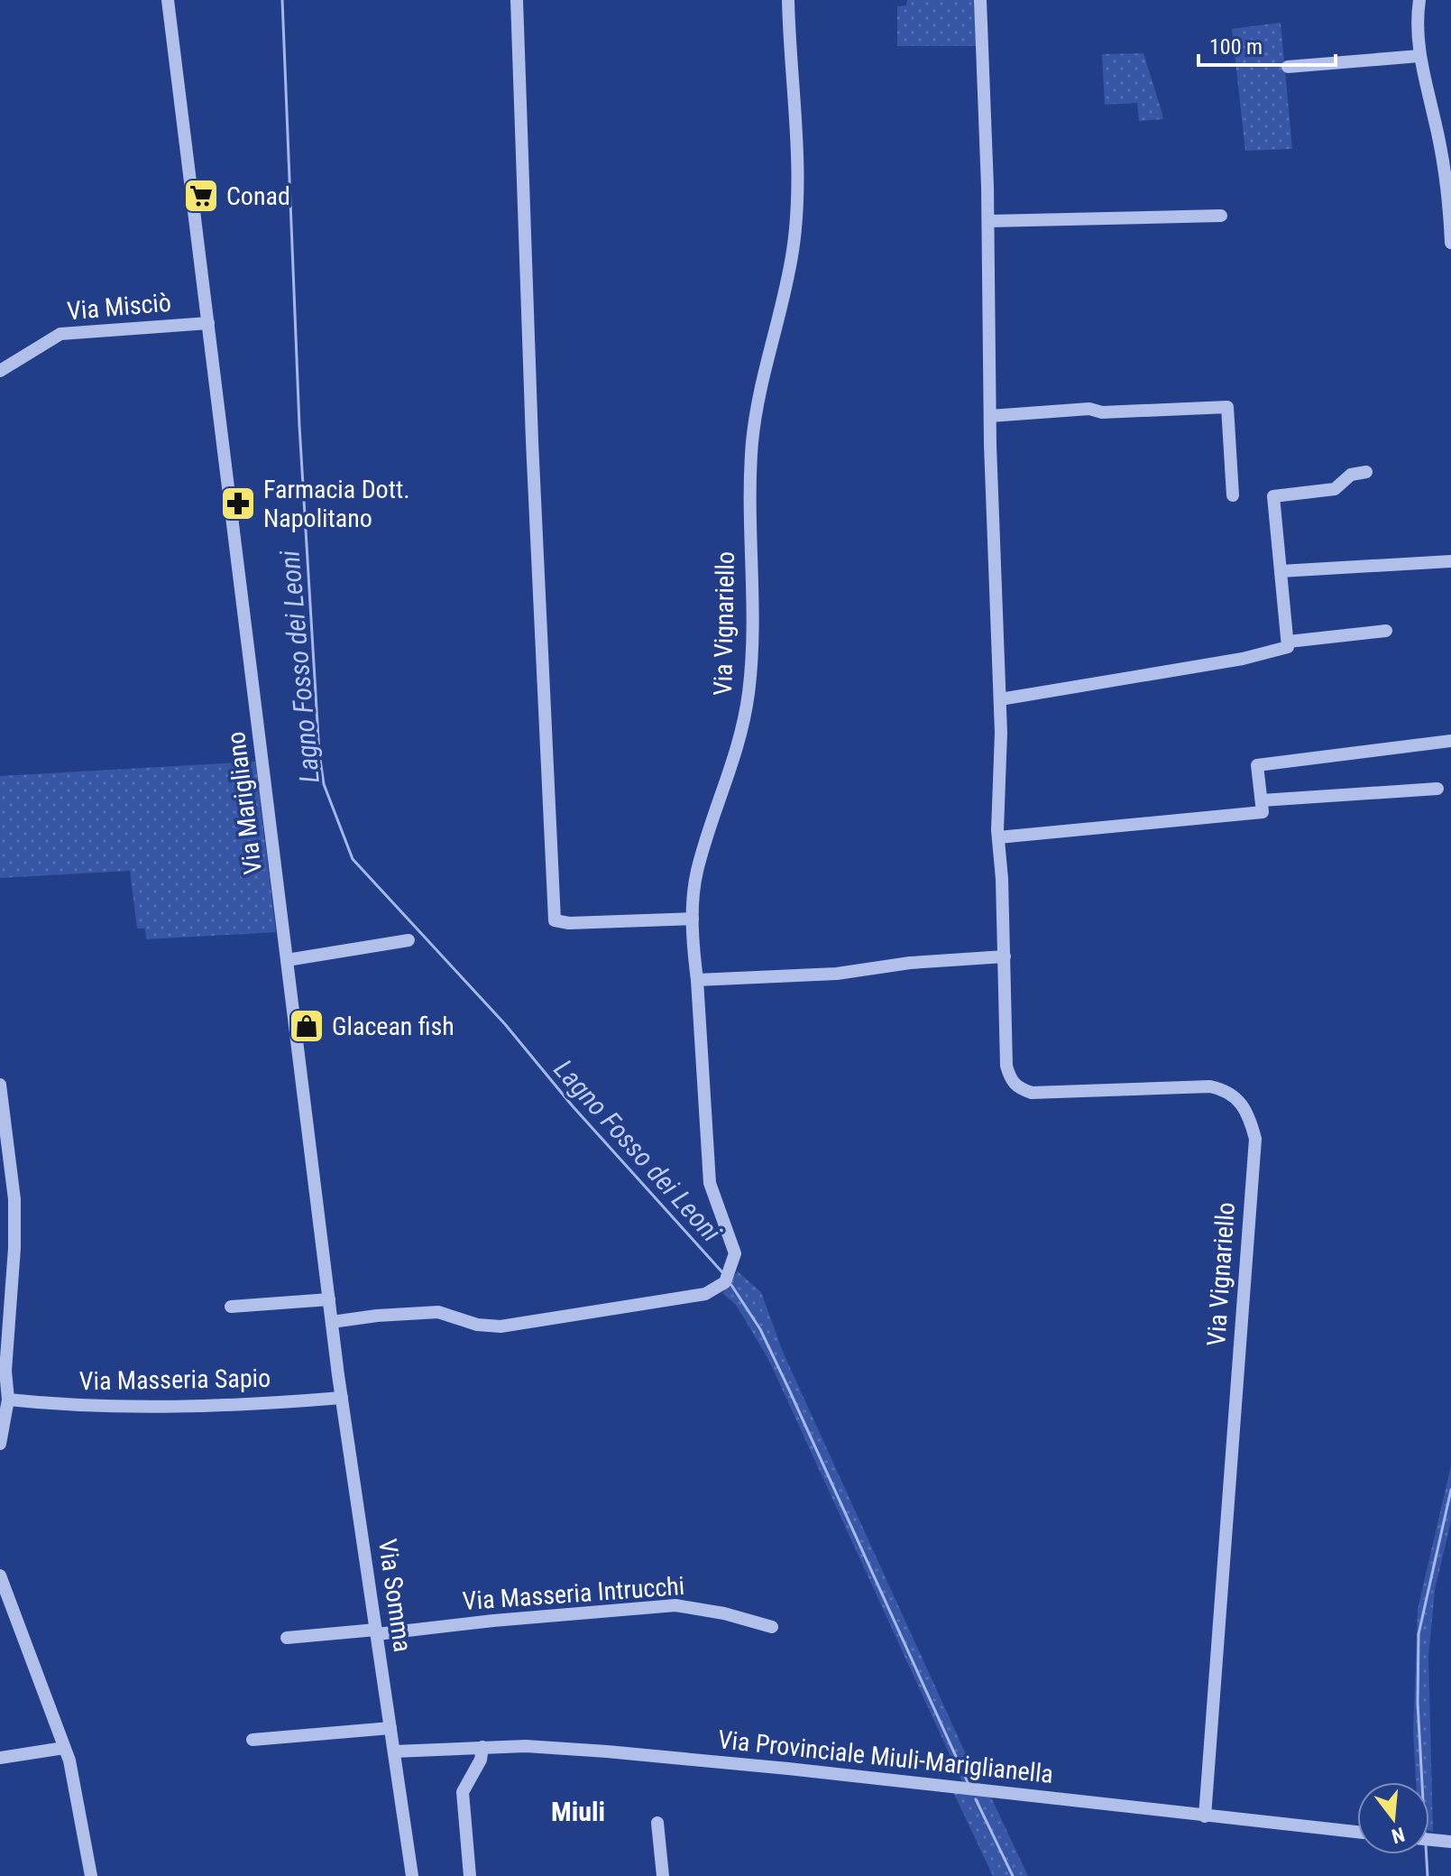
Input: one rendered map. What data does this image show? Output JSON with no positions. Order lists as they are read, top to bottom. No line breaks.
{"streets":{"street":["Via Misciò","Via Vignariello","Via Marigliano","Via Masseria Sapio","Via Masseria Intrucchi","Via Somma","Via Provinciale Miuli-Mariglianella"]},"crossings":[["Via Misciò","Via Marigliano"],["Via Vignariello","Via Marigliano"],["Via Vignariello","Via Somma"],["Via Vignariello","Via Provinciale Miuli-Mariglianella"],["Via Marigliano","Via Somma"],["Via Masseria Sapio","Via Somma"],["Via Masseria Intrucchi","Via Somma"],["Via Somma","Via Provinciale Miuli-Mariglianella"]],"districts":["Miuli"],"water":["Lagno Fosso dei Leoni"],"places":{"supermarket":["Conad"],"pharmacy":["Farmacia Dott. Napolitano"],"shop":["Glacean fish"]},"scale_bar":"100 m","north":"bottom"}
